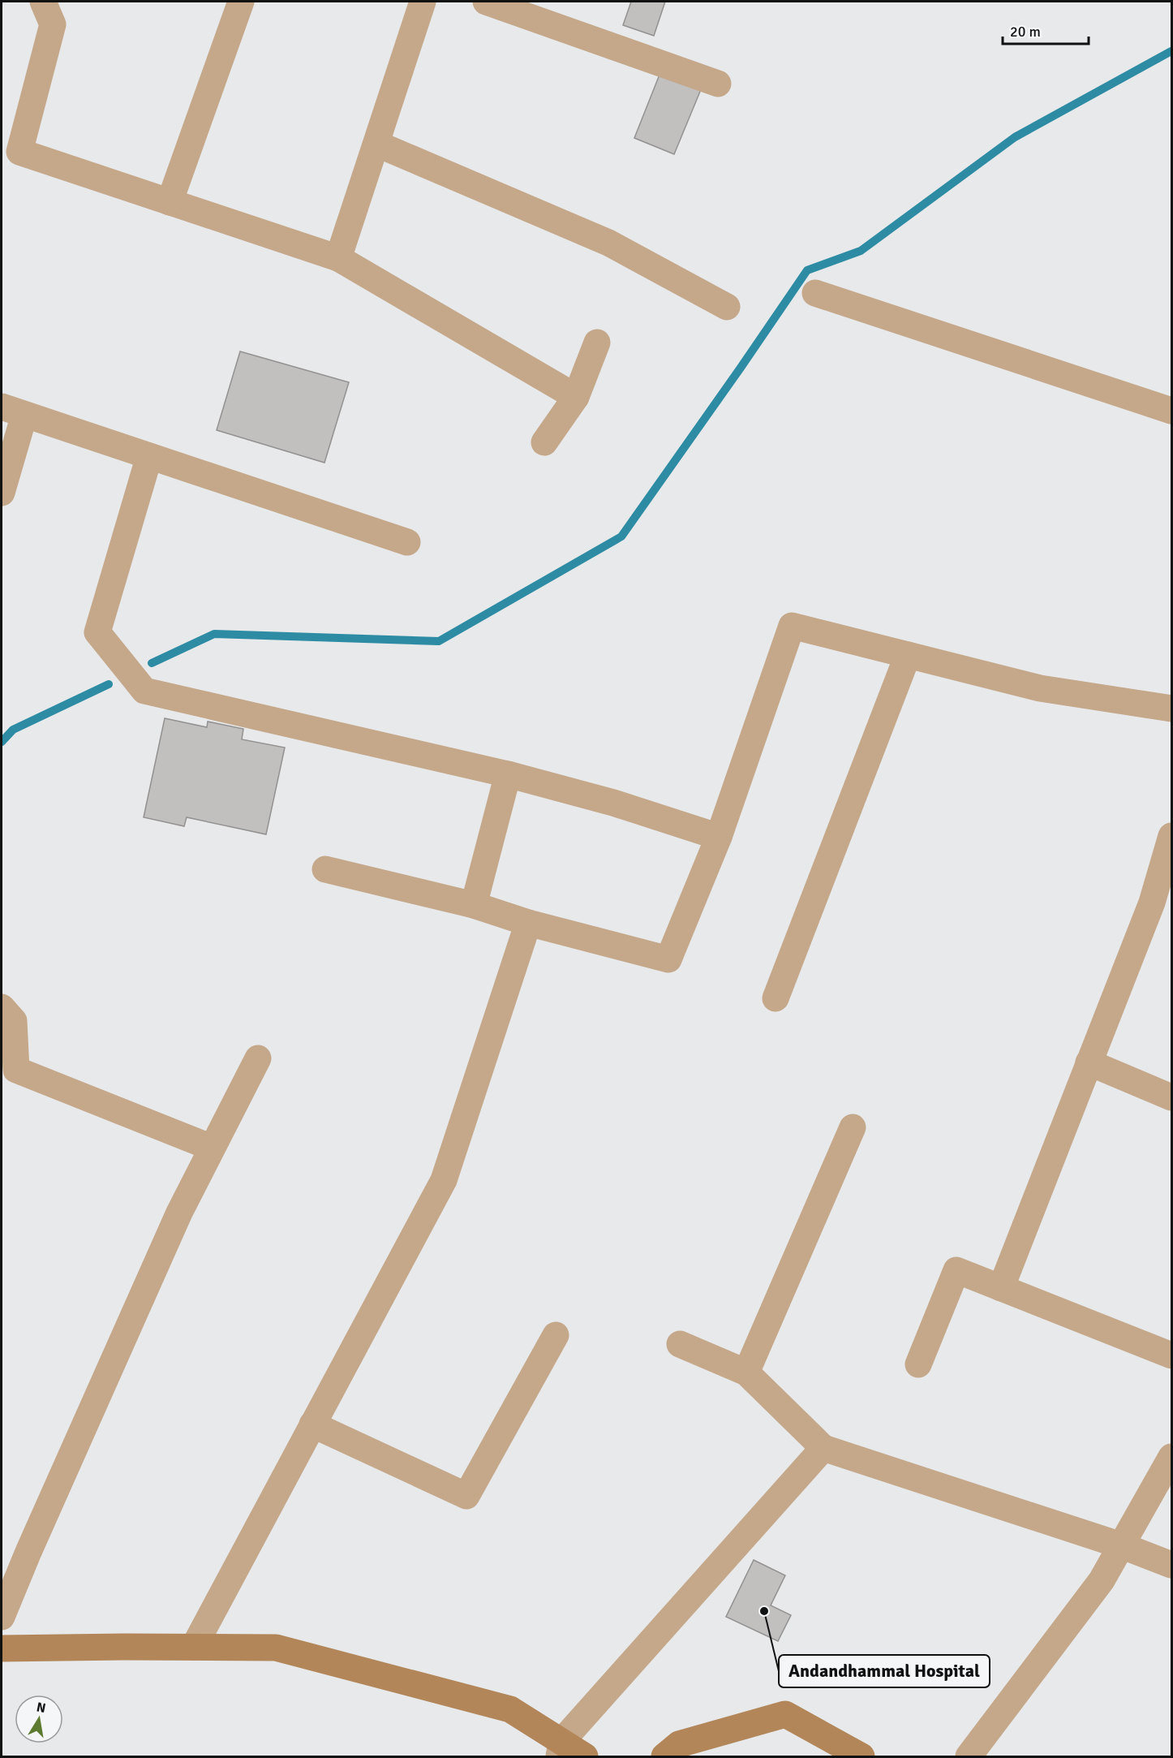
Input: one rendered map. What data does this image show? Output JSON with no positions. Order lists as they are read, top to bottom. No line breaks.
{"places":["Andandhammal Hospital"],"scale_bar":"20 m","north":"top"}
